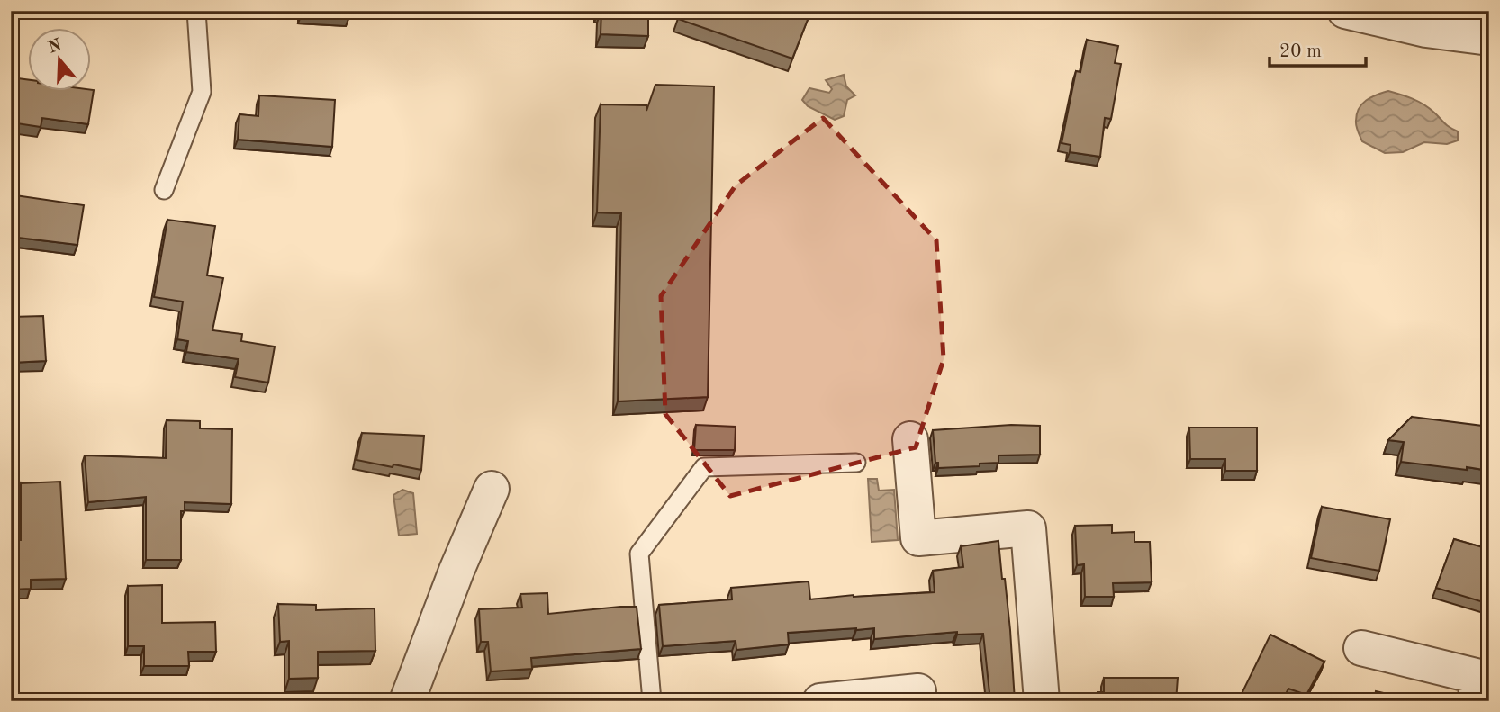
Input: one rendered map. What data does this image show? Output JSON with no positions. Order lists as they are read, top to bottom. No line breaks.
{"scale_bar":"20 m","north":"top"}
